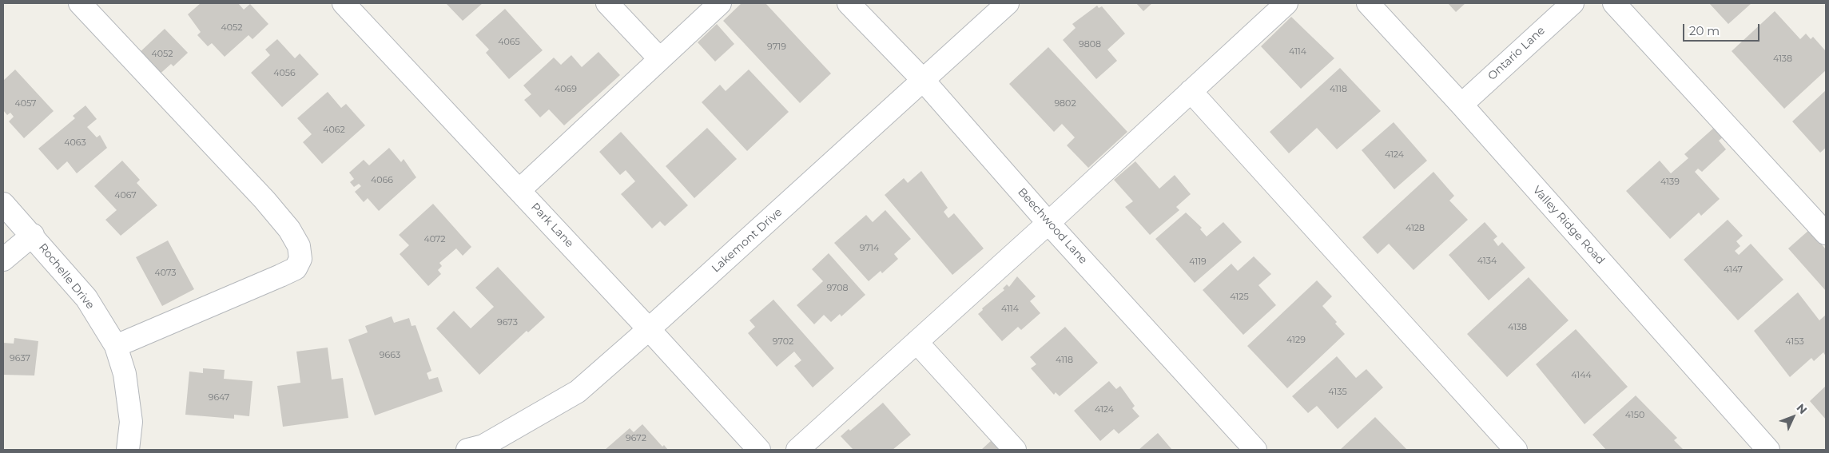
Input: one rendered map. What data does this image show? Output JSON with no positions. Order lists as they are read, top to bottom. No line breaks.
{"streets":{"street":["Ontario Lane","Park Lane","Valley Ridge Road","Beechwood Lane","Lakemont Drive","Rochelle Drive"]},"crossings":[["Ontario Lane","Valley Ridge Road"],["Park Lane","Lakemont Drive"],["Beechwood Lane","Lakemont Drive"]],"house_numbers":["4052","4065","9808","9719","4114","4052","4138","4056","4069","4118","4057","9802","4062","4063","4124","4066","4139","4067","4128","4072","9714","4134","4119","4147","4073","9708","4125","4114","9673","4138","4129","9702","4153","9663","9637","4118","4144","4135","9647","4124","4150","9672"],"scale_bar":"20 m","north":"top right"}
